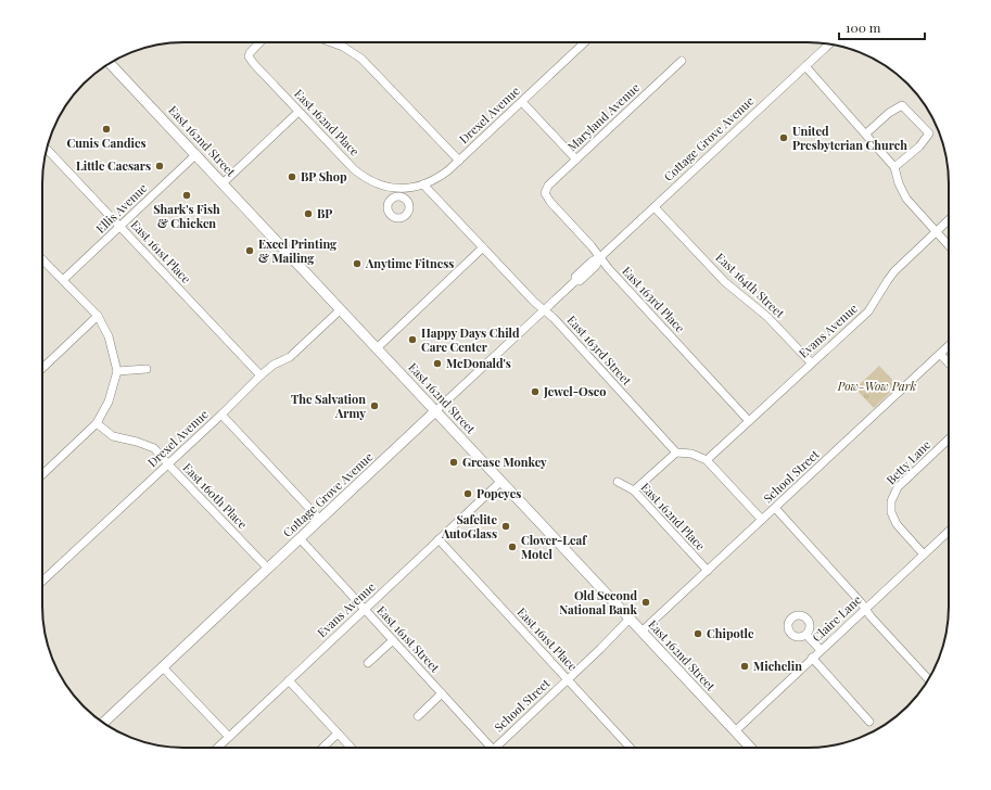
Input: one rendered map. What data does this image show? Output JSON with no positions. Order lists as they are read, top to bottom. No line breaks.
{"streets":{"main road":["Cottage Grove Avenue","East 162nd Street"],"street":["Drexel Avenue","Maryland Avenue","East 162nd Place","Ellis Avenue","East 161st Place","East 164th Street","East 163rd Place","Evans Avenue","East 163rd Street","Betty Lane","School Street","East 160th Place","Claire Lane","East 161st Street"]},"crossings":[["Drexel Avenue","East 162nd Place"],["Drexel Avenue","East 162nd Street"],["Drexel Avenue","East 161st Place"],["Drexel Avenue","East 163rd Street"],["Drexel Avenue","East 160th Place"],["Maryland Avenue","East 163rd Place"],["East 162nd Place","School Street"],["Cottage Grove Avenue","East 162nd Street"],["Cottage Grove Avenue","East 164th Street"],["Cottage Grove Avenue","East 163rd Place"],["Cottage Grove Avenue","East 163rd Street"],["Cottage Grove Avenue","East 160th Place"],["Cottage Grove Avenue","East 161st Street"],["East 162nd Street","Ellis Avenue"],["East 162nd Street","Evans Avenue"],["East 162nd Street","School Street"],["East 162nd Street","Claire Lane"],["Ellis Avenue","East 161st Place"],["East 161st Place","Evans Avenue"],["East 161st Place","School Street"],["East 164th Street","Evans Avenue"],["East 163rd Place","Evans Avenue"],["Evans Avenue","East 161st Street"],["Betty Lane","Claire Lane"]],"parks":["Pow-Wow Park"],"places":["Cunis Candies","United Presbyterian Church","Little Caesars","BP Shop","Shark's Fish & Chicken","BP","Excel Printing & Mailing","Anytime Fitness","Happy Days Child Care Center","McDonald's","Jewel-Osco","The Salvation Army","Grease Monkey","Popeyes","Safelite AutoGlass","Clover-Leaf Motel","Old Second National Bank","Chipotle","Michelin"],"scale_bar":"100 m"}
